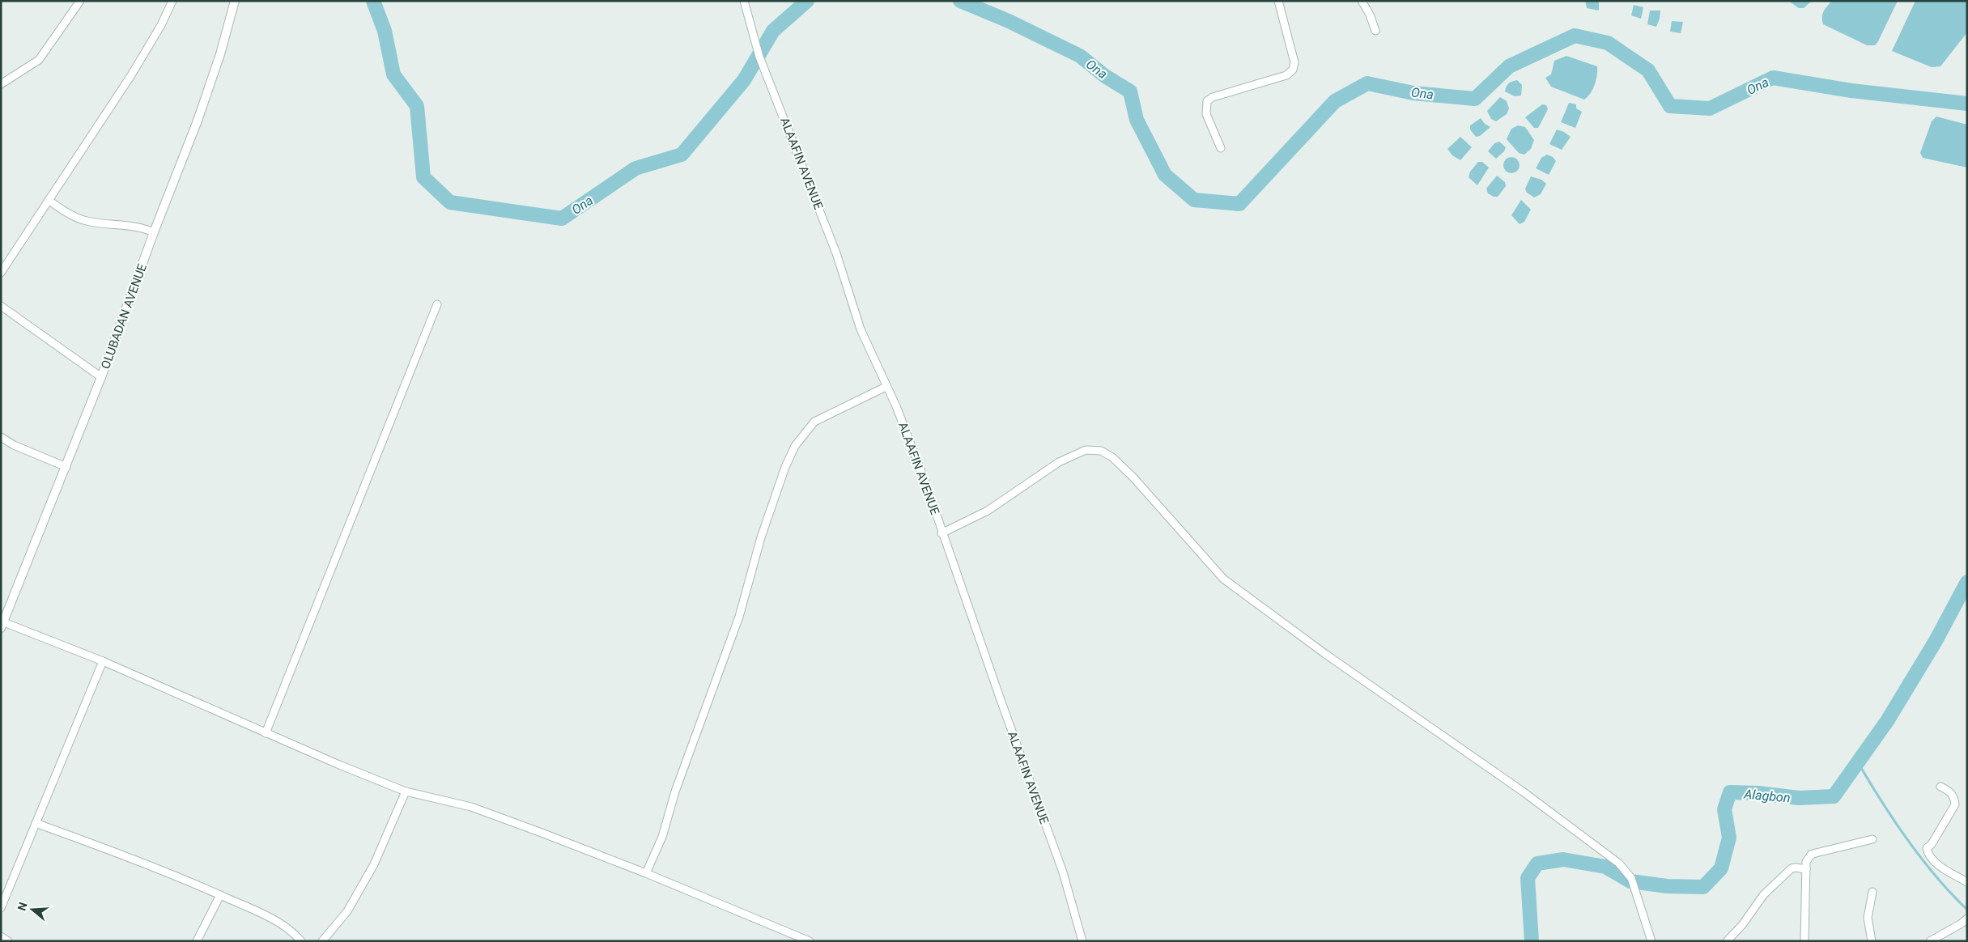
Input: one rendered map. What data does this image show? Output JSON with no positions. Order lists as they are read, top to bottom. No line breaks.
{"streets":{"street":["ALAAFIN AVENUE","OLUBADAN AVENUE"]},"water":["Ona","Alagbon"],"north":"left"}
